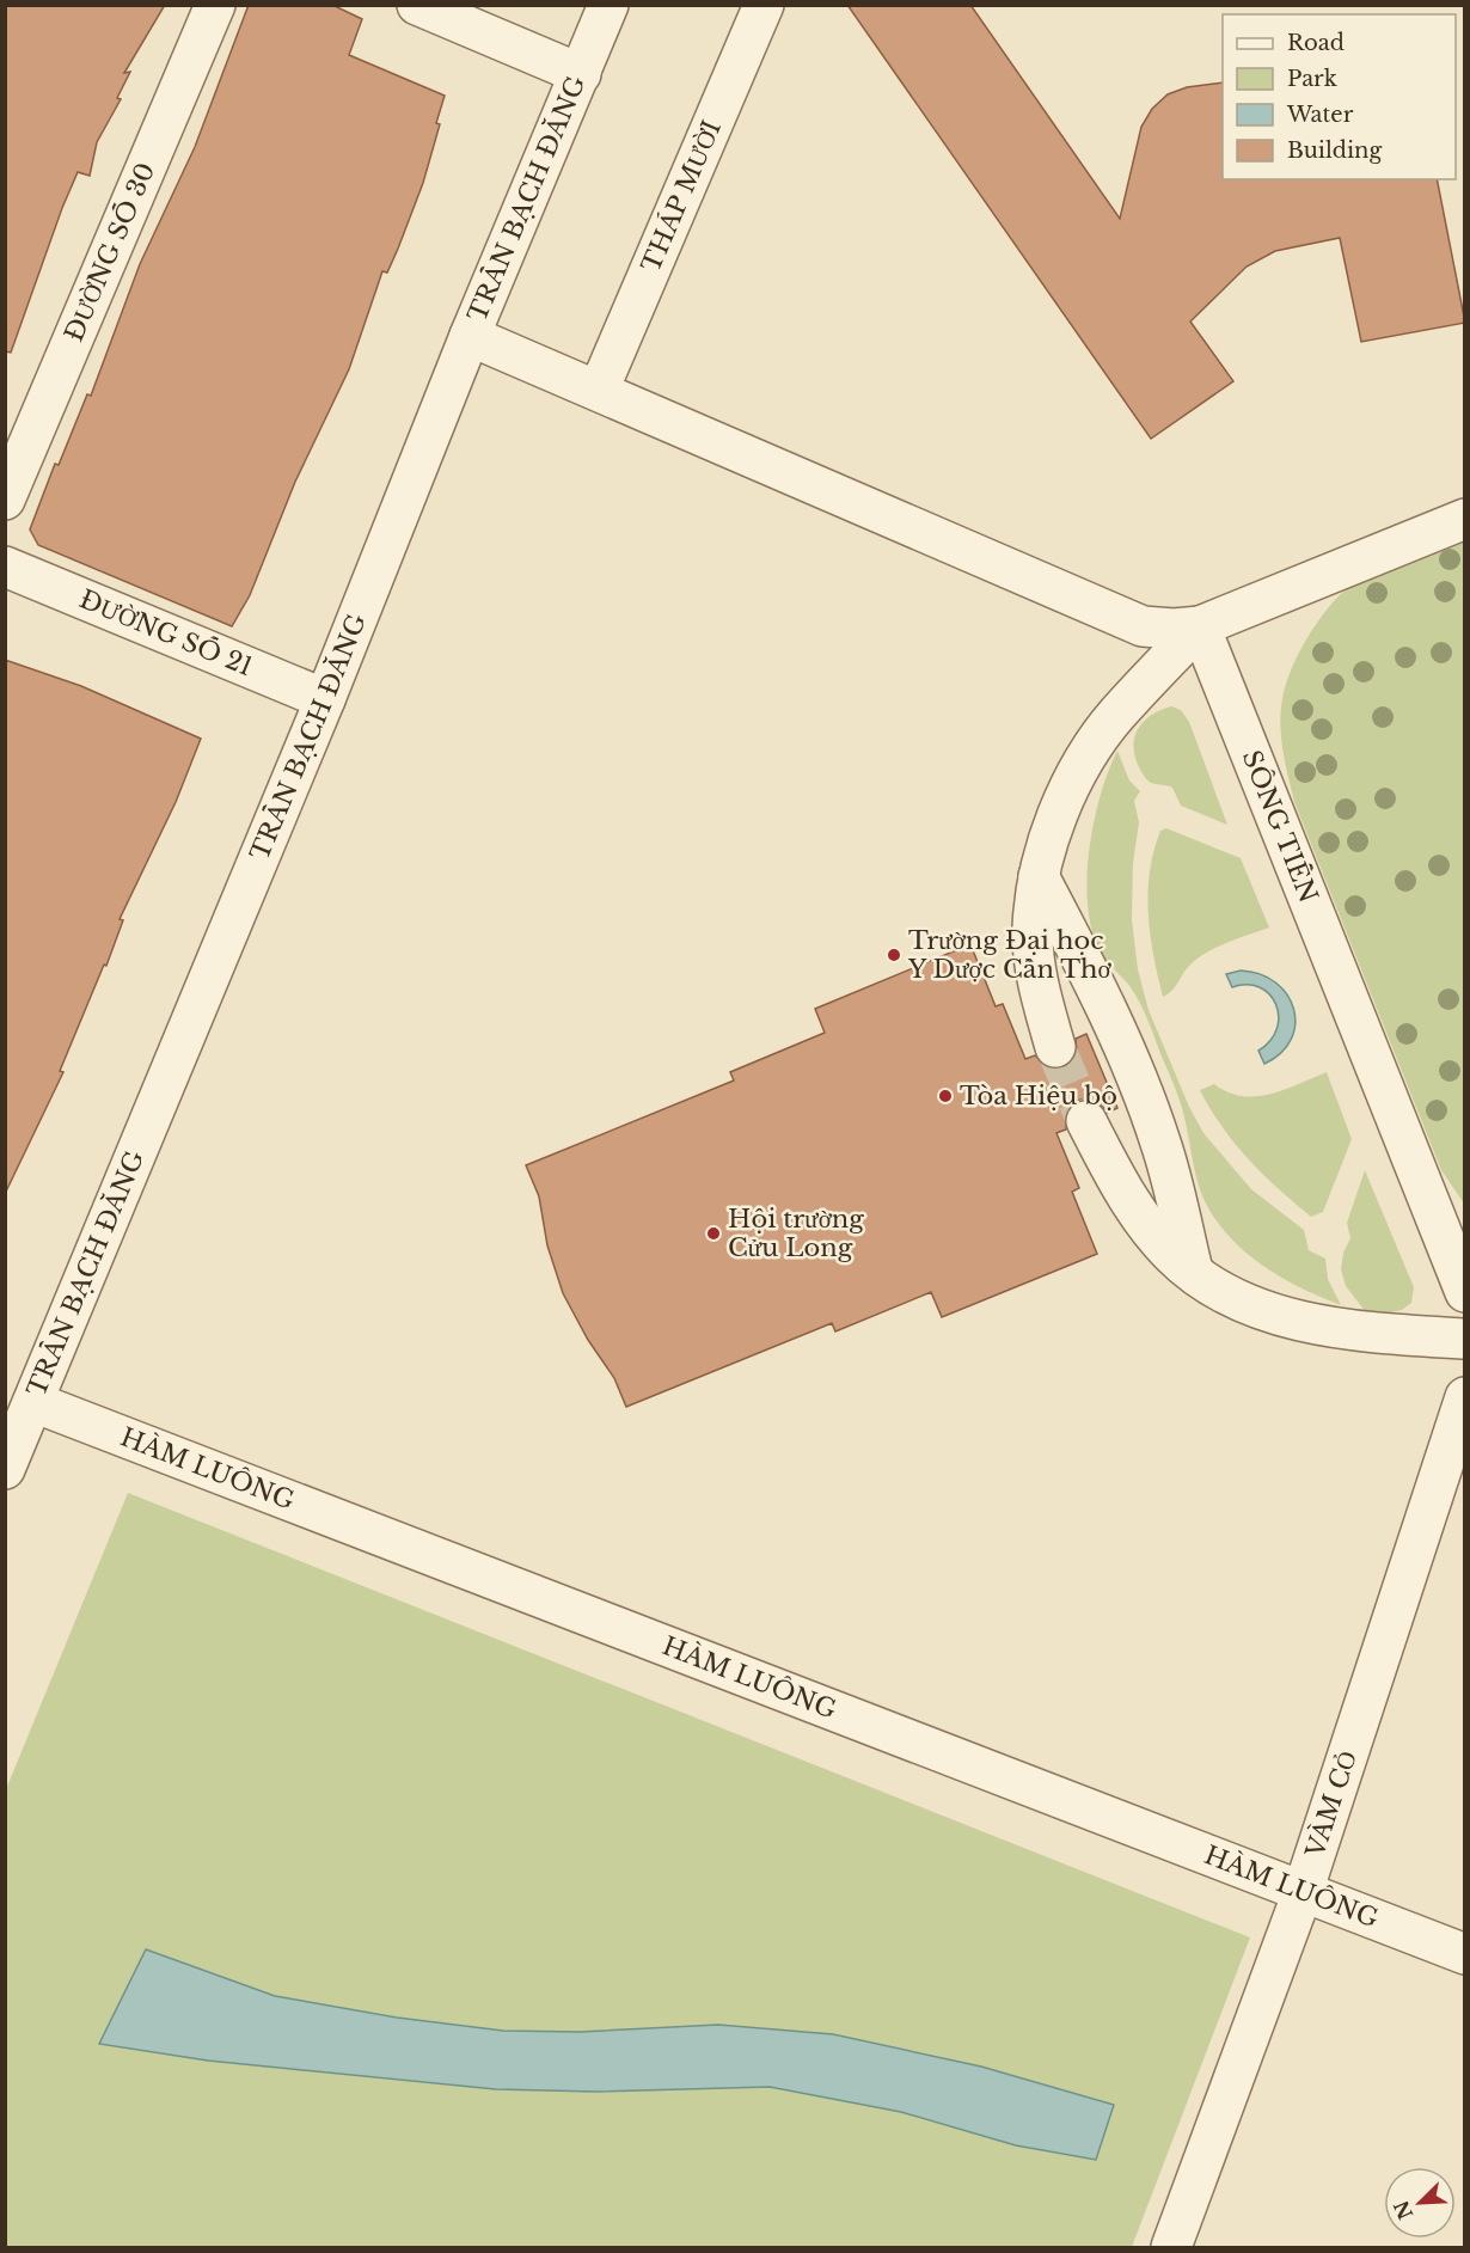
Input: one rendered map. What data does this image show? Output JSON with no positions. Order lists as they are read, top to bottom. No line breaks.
{"streets":{"street":["THÁP MƯỜI","TRẦN BẠCH ĐẰNG","ĐƯỜNG SỐ 30","ĐƯỜNG SỐ 21","SÔNG TIỀN","HÀM LUÔNG","VÀM CỎ"]},"crossings":[["TRẦN BẠCH ĐẰNG","ĐƯỜNG SỐ 21"],["TRẦN BẠCH ĐẰNG","HÀM LUÔNG"],["HÀM LUÔNG","VÀM CỎ"]],"places":["Trường Đại học Y Dược Cần Thơ","Tòa Hiệu bộ","Hội trường Cửu Long"],"legend":["Road","Park","Water","Building"],"north":"bottom left"}
